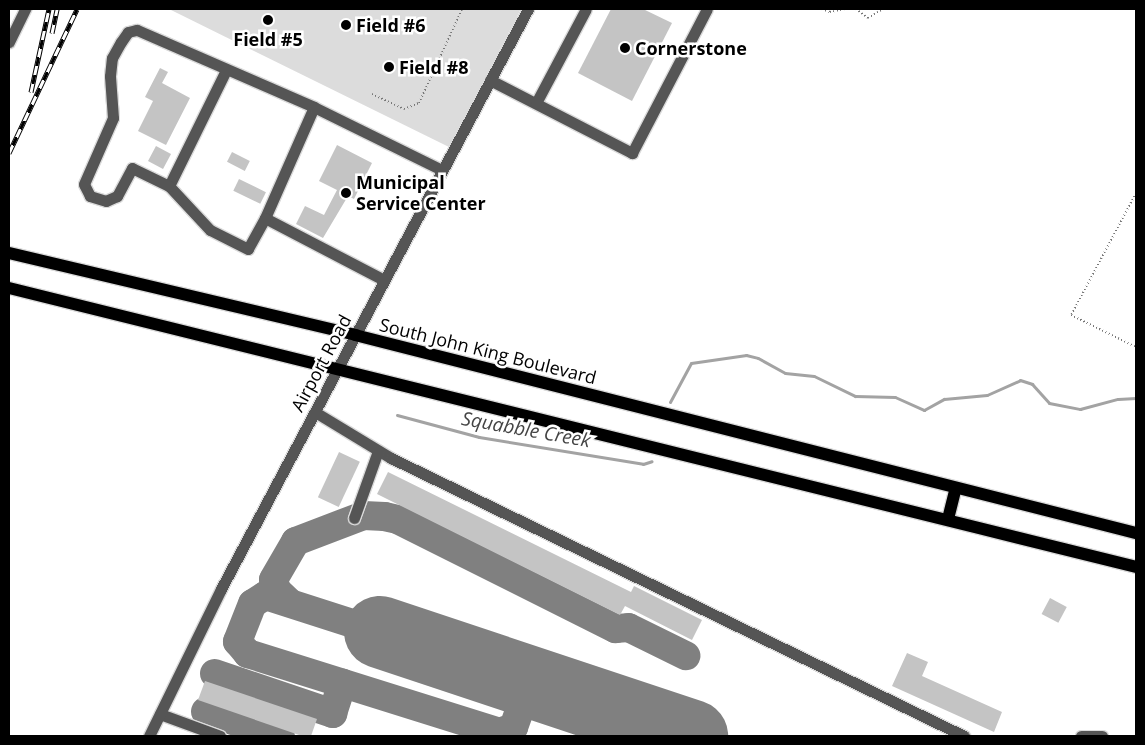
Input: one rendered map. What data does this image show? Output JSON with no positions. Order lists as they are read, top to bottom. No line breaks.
{"streets":{"main road":["South John King Boulevard"],"street":["Airport Road"]},"crossings":[["South John King Boulevard","Airport Road"]],"water":["Squabble Creek"],"places":["Field #5","Field #6","Cornerstone","Field #8","Municipal Service Center"]}
